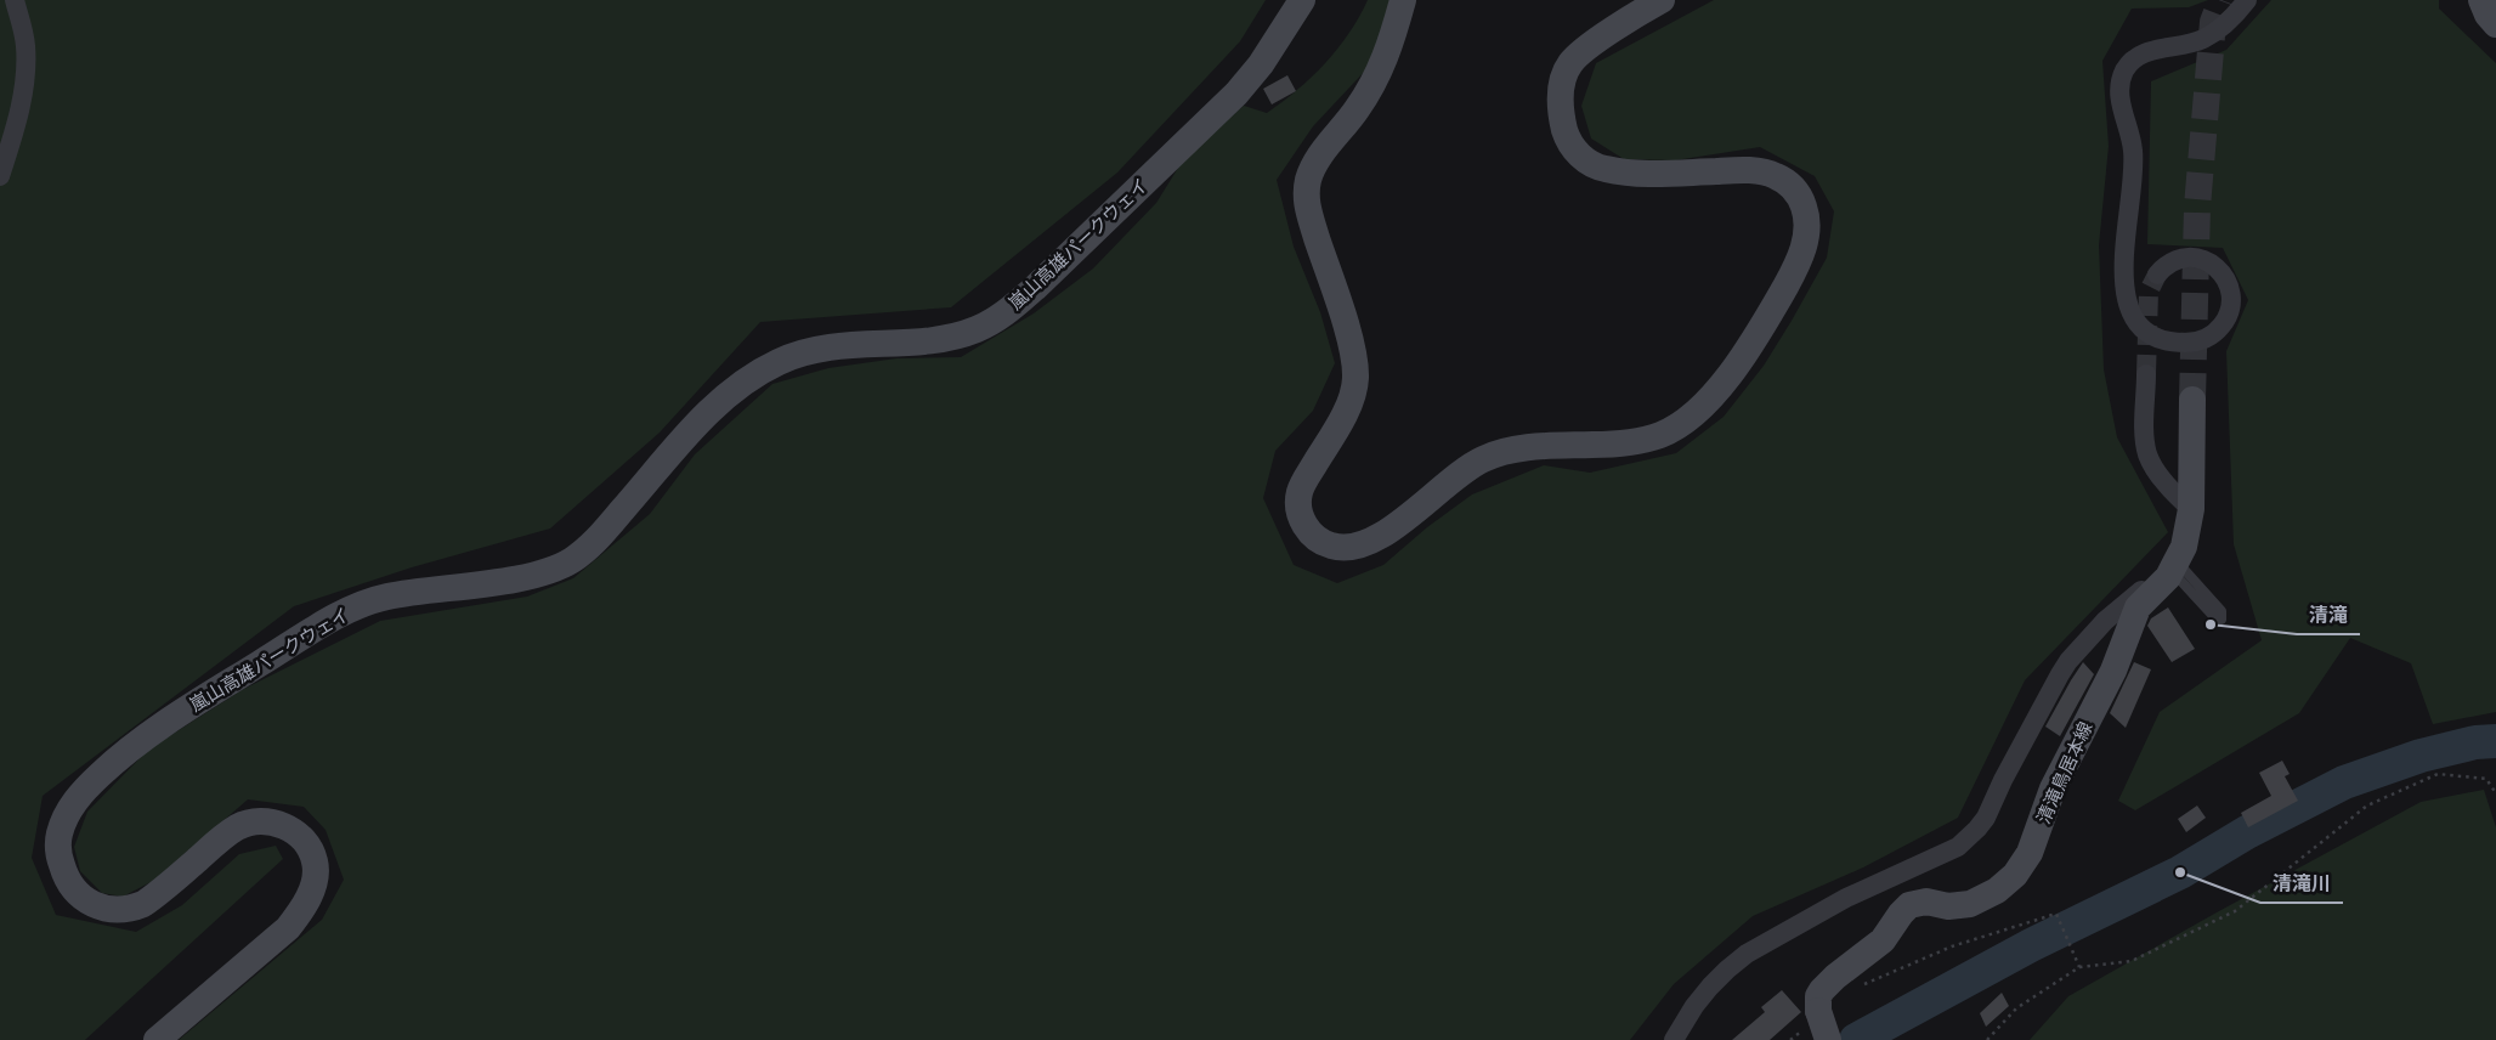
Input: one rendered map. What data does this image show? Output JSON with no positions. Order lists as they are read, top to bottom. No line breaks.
{"streets":{"street":["嵐山高雄パークウェイ","清滝鳥居本線"]},"places":["清滝","清滝川"]}
